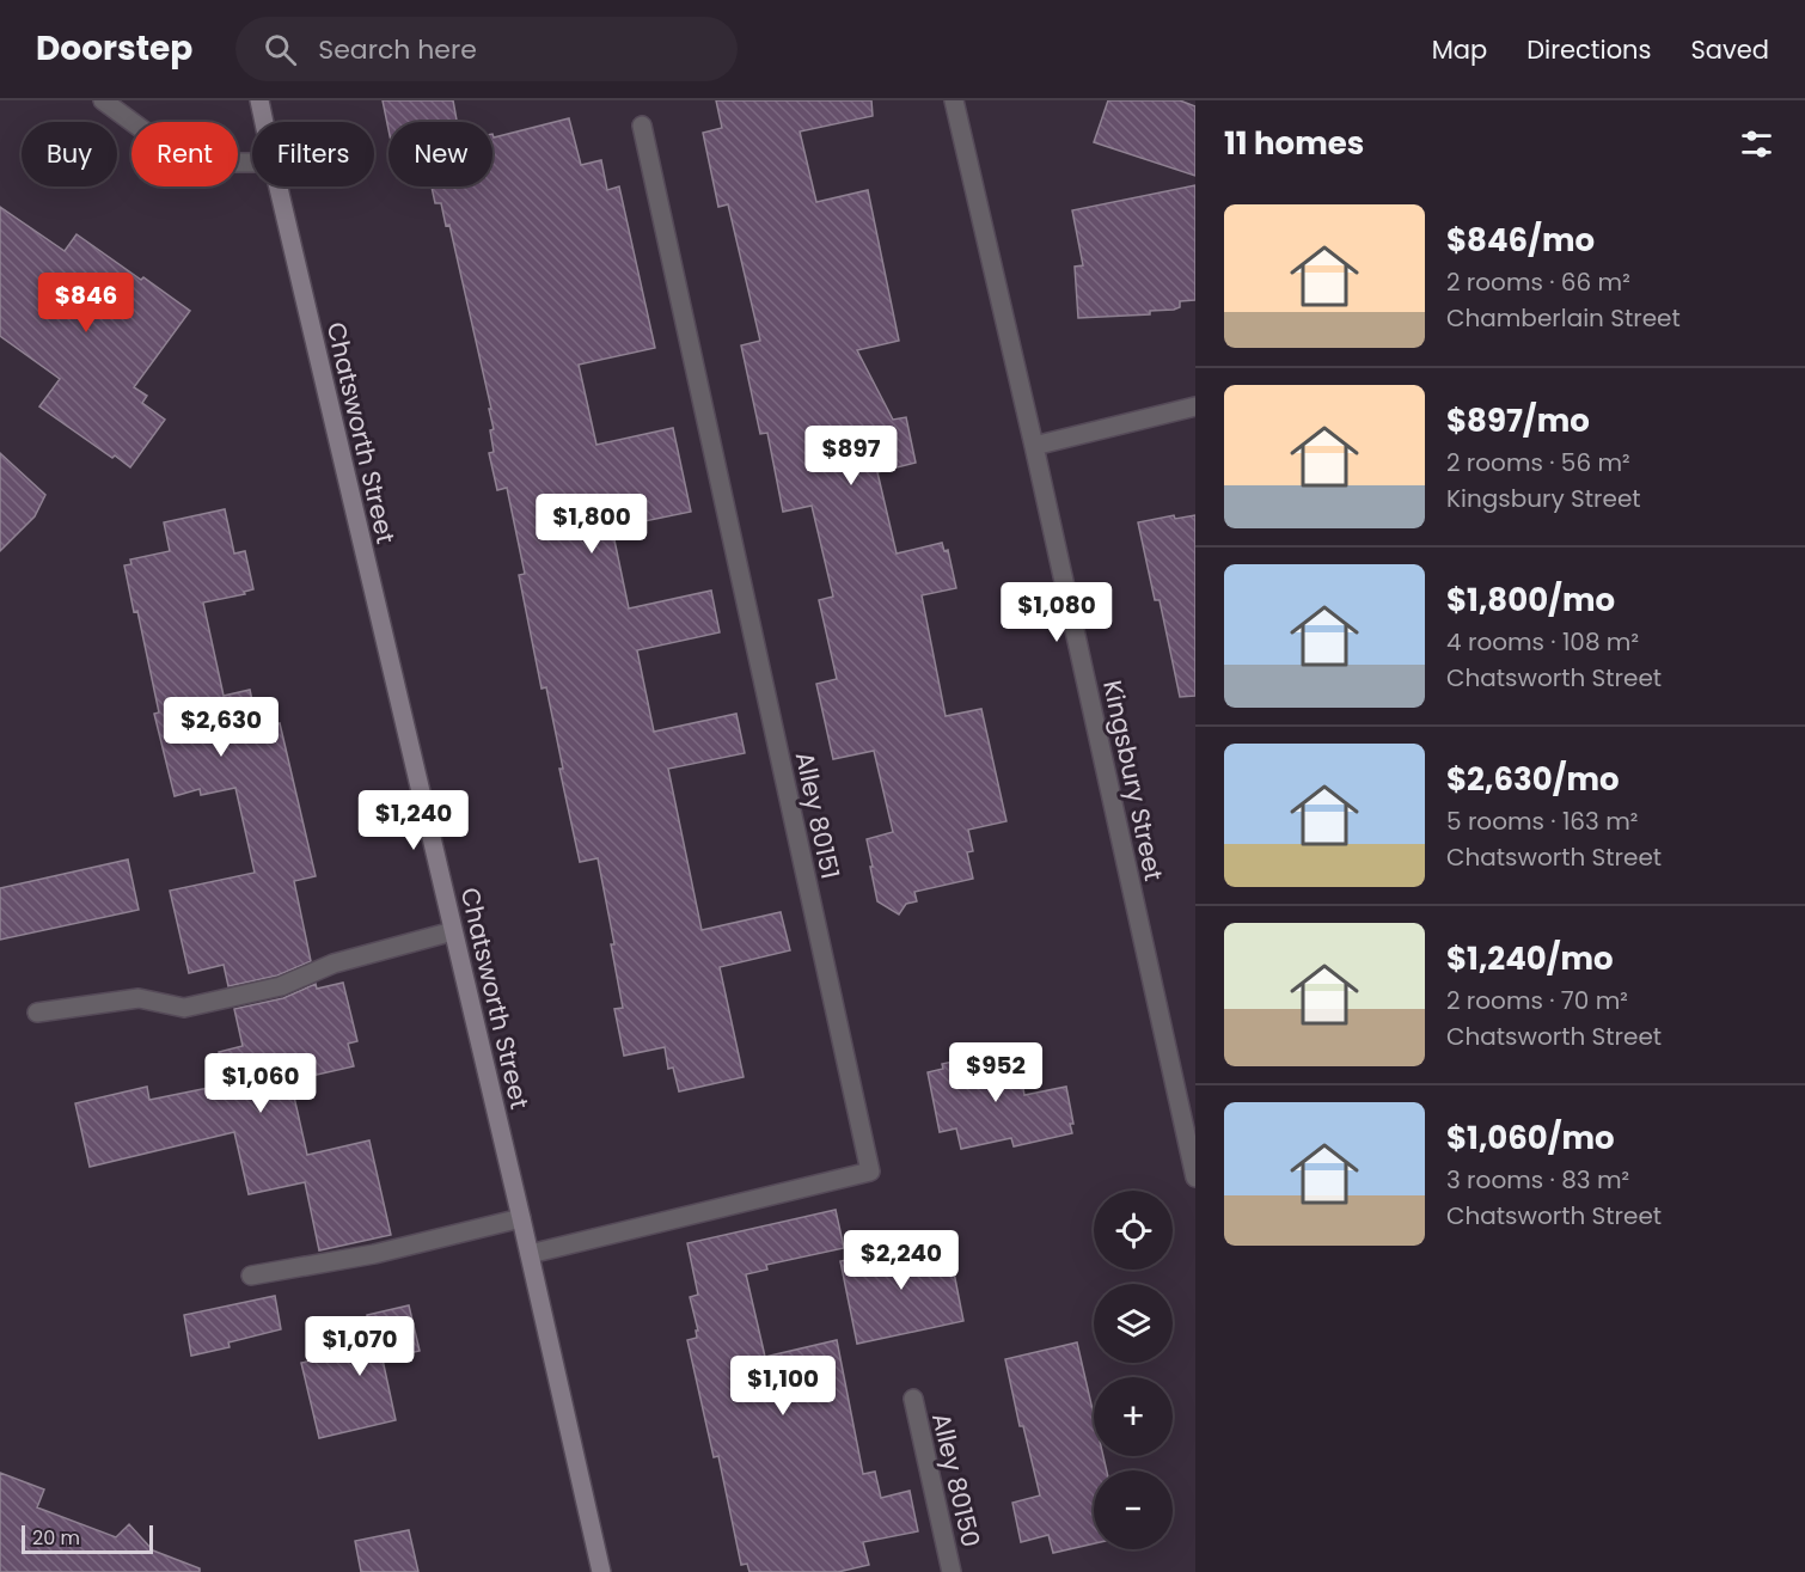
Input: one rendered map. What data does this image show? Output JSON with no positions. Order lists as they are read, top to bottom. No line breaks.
{"streets":{"main road":["Chatsworth Street"],"street":["Kingsbury Street","Alley 80151","Alley 80150"]},"crossings":[["Chatsworth Street","Alley 80151"]],"scale_bar":"20 m","page":{"header":"Doorstep","search":"Search here","nav":["Map","Directions","Saved"],"heading":"11 homes","chip":["Buy","Rent","Filters","New"],"list":[{"name":"$846/mo","note":"2 rooms · 66 m² · Chamberlain Street"},{"name":"$897/mo","note":"2 rooms · 56 m² · Kingsbury Street"},{"name":"$1,800/mo","note":"4 rooms · 108 m² · Chatsworth Street"},{"name":"$2,630/mo","note":"5 rooms · 163 m² · Chatsworth Street"},{"name":"$1,240/mo","note":"2 rooms · 70 m² · Chatsworth Street"},{"name":"$1,060/mo","note":"3 rooms · 83 m² · Chatsworth Street"}],"price":["$846","$897","$1,800","$1,080","$2,630","$1,240","$952","$1,060","$2,240","$1,070","$1,100"],"map_buttons":["+","−"],"scale":"20 m"}}
